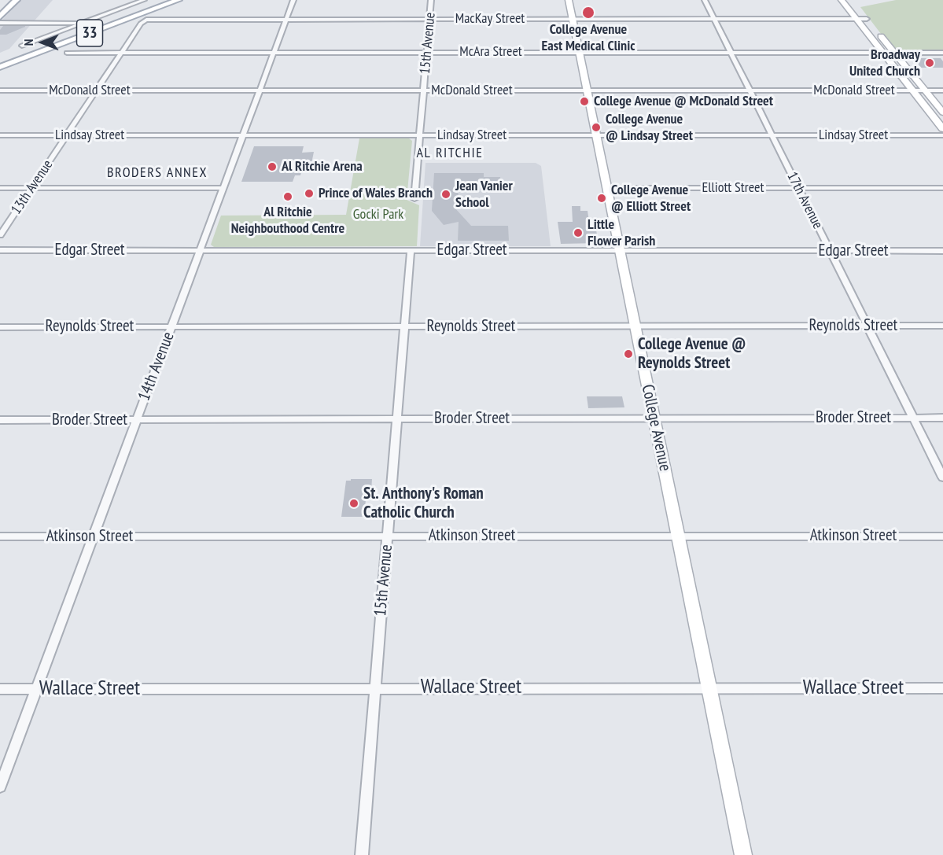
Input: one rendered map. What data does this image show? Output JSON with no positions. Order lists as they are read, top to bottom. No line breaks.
{"streets":{"main road":["33"],"street":["MacKay Street","15th Avenue","McAra Street","McDonald Street","Lindsay Street","13th Avenue","Elliott Street","17th Avenue","Edgar Street","Reynolds Street","14th Avenue","Broder Street","College Avenue","Atkinson Street","Wallace Street"]},"crossings":[["MacKay Street","15th Avenue"],["MacKay Street","13th Avenue"],["MacKay Street","17th Avenue"],["MacKay Street","14th Avenue"],["MacKay Street","College Avenue"],["15th Avenue","McAra Street"],["15th Avenue","McDonald Street"],["15th Avenue","Lindsay Street"],["15th Avenue","Edgar Street"],["15th Avenue","Reynolds Street"],["15th Avenue","Broder Street"],["15th Avenue","Atkinson Street"],["15th Avenue","Wallace Street"],["McAra Street","13th Avenue"],["McAra Street","17th Avenue"],["McAra Street","14th Avenue"],["McAra Street","College Avenue"],["McDonald Street","13th Avenue"],["McDonald Street","17th Avenue"],["McDonald Street","14th Avenue"],["McDonald Street","College Avenue"],["Lindsay Street","13th Avenue"],["Lindsay Street","17th Avenue"],["Lindsay Street","14th Avenue"],["Lindsay Street","College Avenue"],["Elliott Street","17th Avenue"],["Elliott Street","College Avenue"],["17th Avenue","Edgar Street"],["17th Avenue","Reynolds Street"],["17th Avenue","Broder Street"],["Edgar Street","14th Avenue"],["Edgar Street","College Avenue"],["Reynolds Street","14th Avenue"],["Reynolds Street","College Avenue"],["14th Avenue","Broder Street"],["14th Avenue","Atkinson Street"],["14th Avenue","Wallace Street"],["Broder Street","College Avenue"],["College Avenue","Atkinson Street"],["College Avenue","Wallace Street"]],"districts":["AL RITCHIE","BRODERS ANNEX"],"parks":["Gocki Park"],"places":["College Avenue East Medical Clinic","Broadway United Church","College Avenue @ McDonald Street","College Avenue @ Lindsay Street","Al Ritchie Arena","Prince of Wales Branch","Jean Vanier School","Al Ritchie Neighbouthood Centre","College Avenue @ Elliott Street","Little Flower Parish","College Avenue @ Reynolds Street","St. Anthony's Roman Catholic Church"],"north":"left"}
